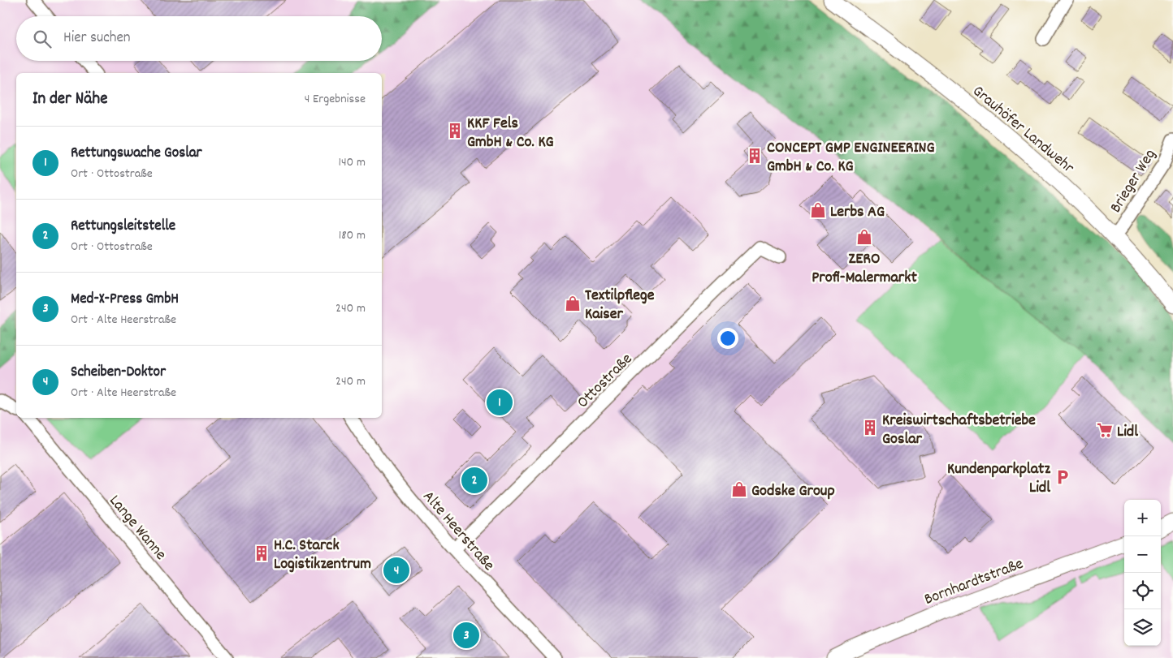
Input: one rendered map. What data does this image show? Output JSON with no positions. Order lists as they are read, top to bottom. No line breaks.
{"streets":{"street":["Grauhöfer Landwehr","Brieger Weg","Ottostraße","Lange Wanne","Alte Heerstraße","Bornhardtstraße"]},"crossings":[["Grauhöfer Landwehr","Brieger Weg"],["Ottostraße","Alte Heerstraße"]],"places":{"building":["KKF Fels GmbH & Co. KG","CONCEPT GMP ENGINEERING GmbH & Co. KG","Kreiswirtschaftsbetriebe Goslar","H.C. Starck Logistikzentrum"],"shop":["Lerbs AG","ZERO Profi-Malermarkt","Textilpflege Kaiser","Godske Group"],"supermarket":["Lidl"],"parking":["Kundenparkplatz Lidl"]},"page":{"search":"Hier suchen","heading":["In der Nähe","4 Ergebnisse"],"list":[{"mark":"1","name":"Rettungswache Goslar","note":"Ort · Ottostraße","value":"140 m"},{"mark":"2","name":"Rettungsleitstelle","note":"Ort · Ottostraße","value":"180 m"},{"mark":"3","name":"Med-X-Press GmbH","note":"Ort · Alte Heerstraße","value":"240 m"},{"mark":"4","name":"Scheiben-Doktor","note":"Ort · Alte Heerstraße","value":"240 m"}],"pins":["1","2","4","3"],"map_buttons":["+","−"]}}
